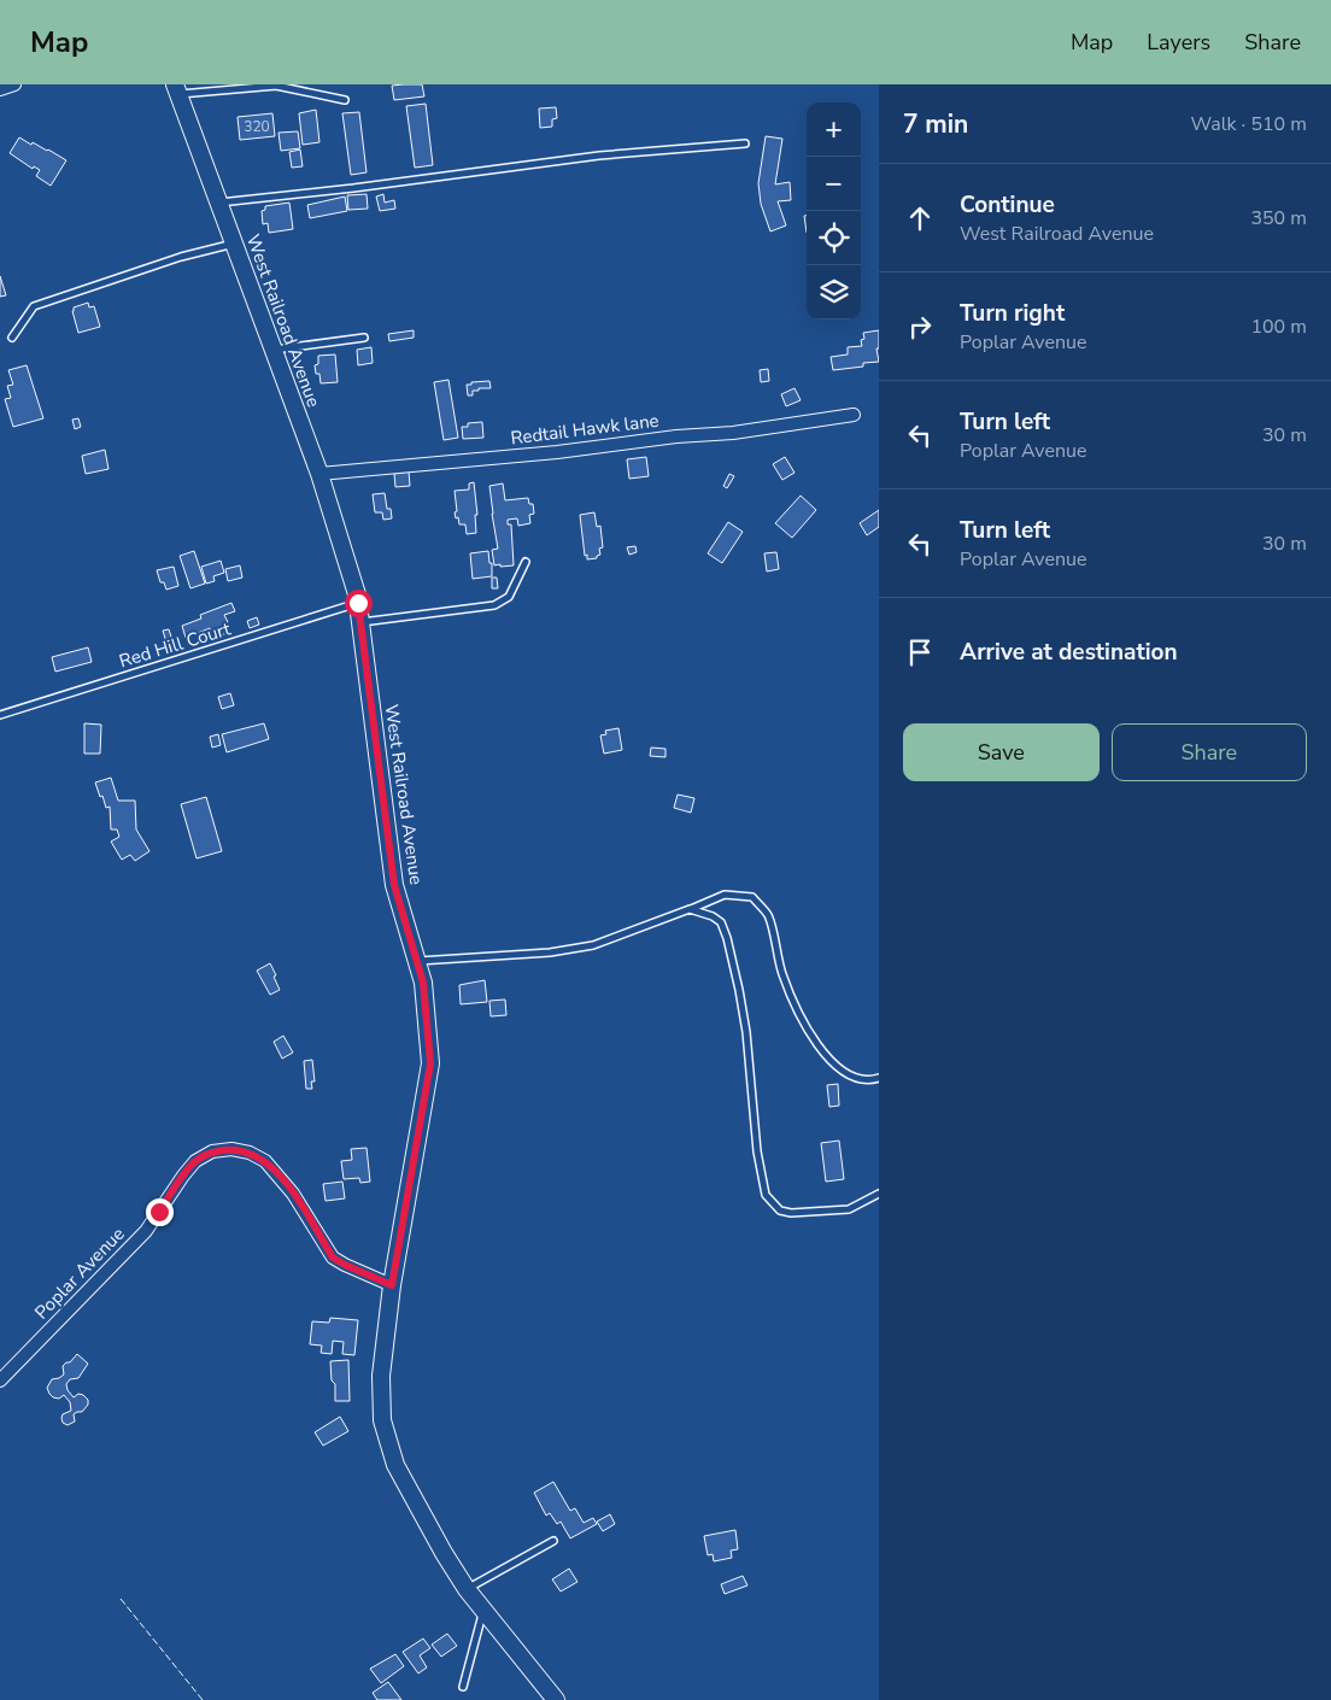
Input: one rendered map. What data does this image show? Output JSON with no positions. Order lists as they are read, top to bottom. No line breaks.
{"streets":{"main road":["West Railroad Avenue"],"street":["Redtail Hawk lane","Poplar Avenue"],"lane":["Red Hill Court"]},"crossings":[["West Railroad Avenue","Redtail Hawk lane"],["West Railroad Avenue","Red Hill Court"],["West Railroad Avenue","Poplar Avenue"]],"house_numbers":["320"],"page":{"header":"Map","nav":["Map","Layers","Share"],"heading":["7 min","Walk · 510 m"],"map_buttons":["+","−"],"list":[["Continue","West Railroad Avenue","350 m"],["Turn right","Poplar Avenue","100 m"],["Turn left","Poplar Avenue","30 m"],["Turn left","Poplar Avenue","30 m"],"Arrive at destination"],"buttons":["Save","Share"]}}
